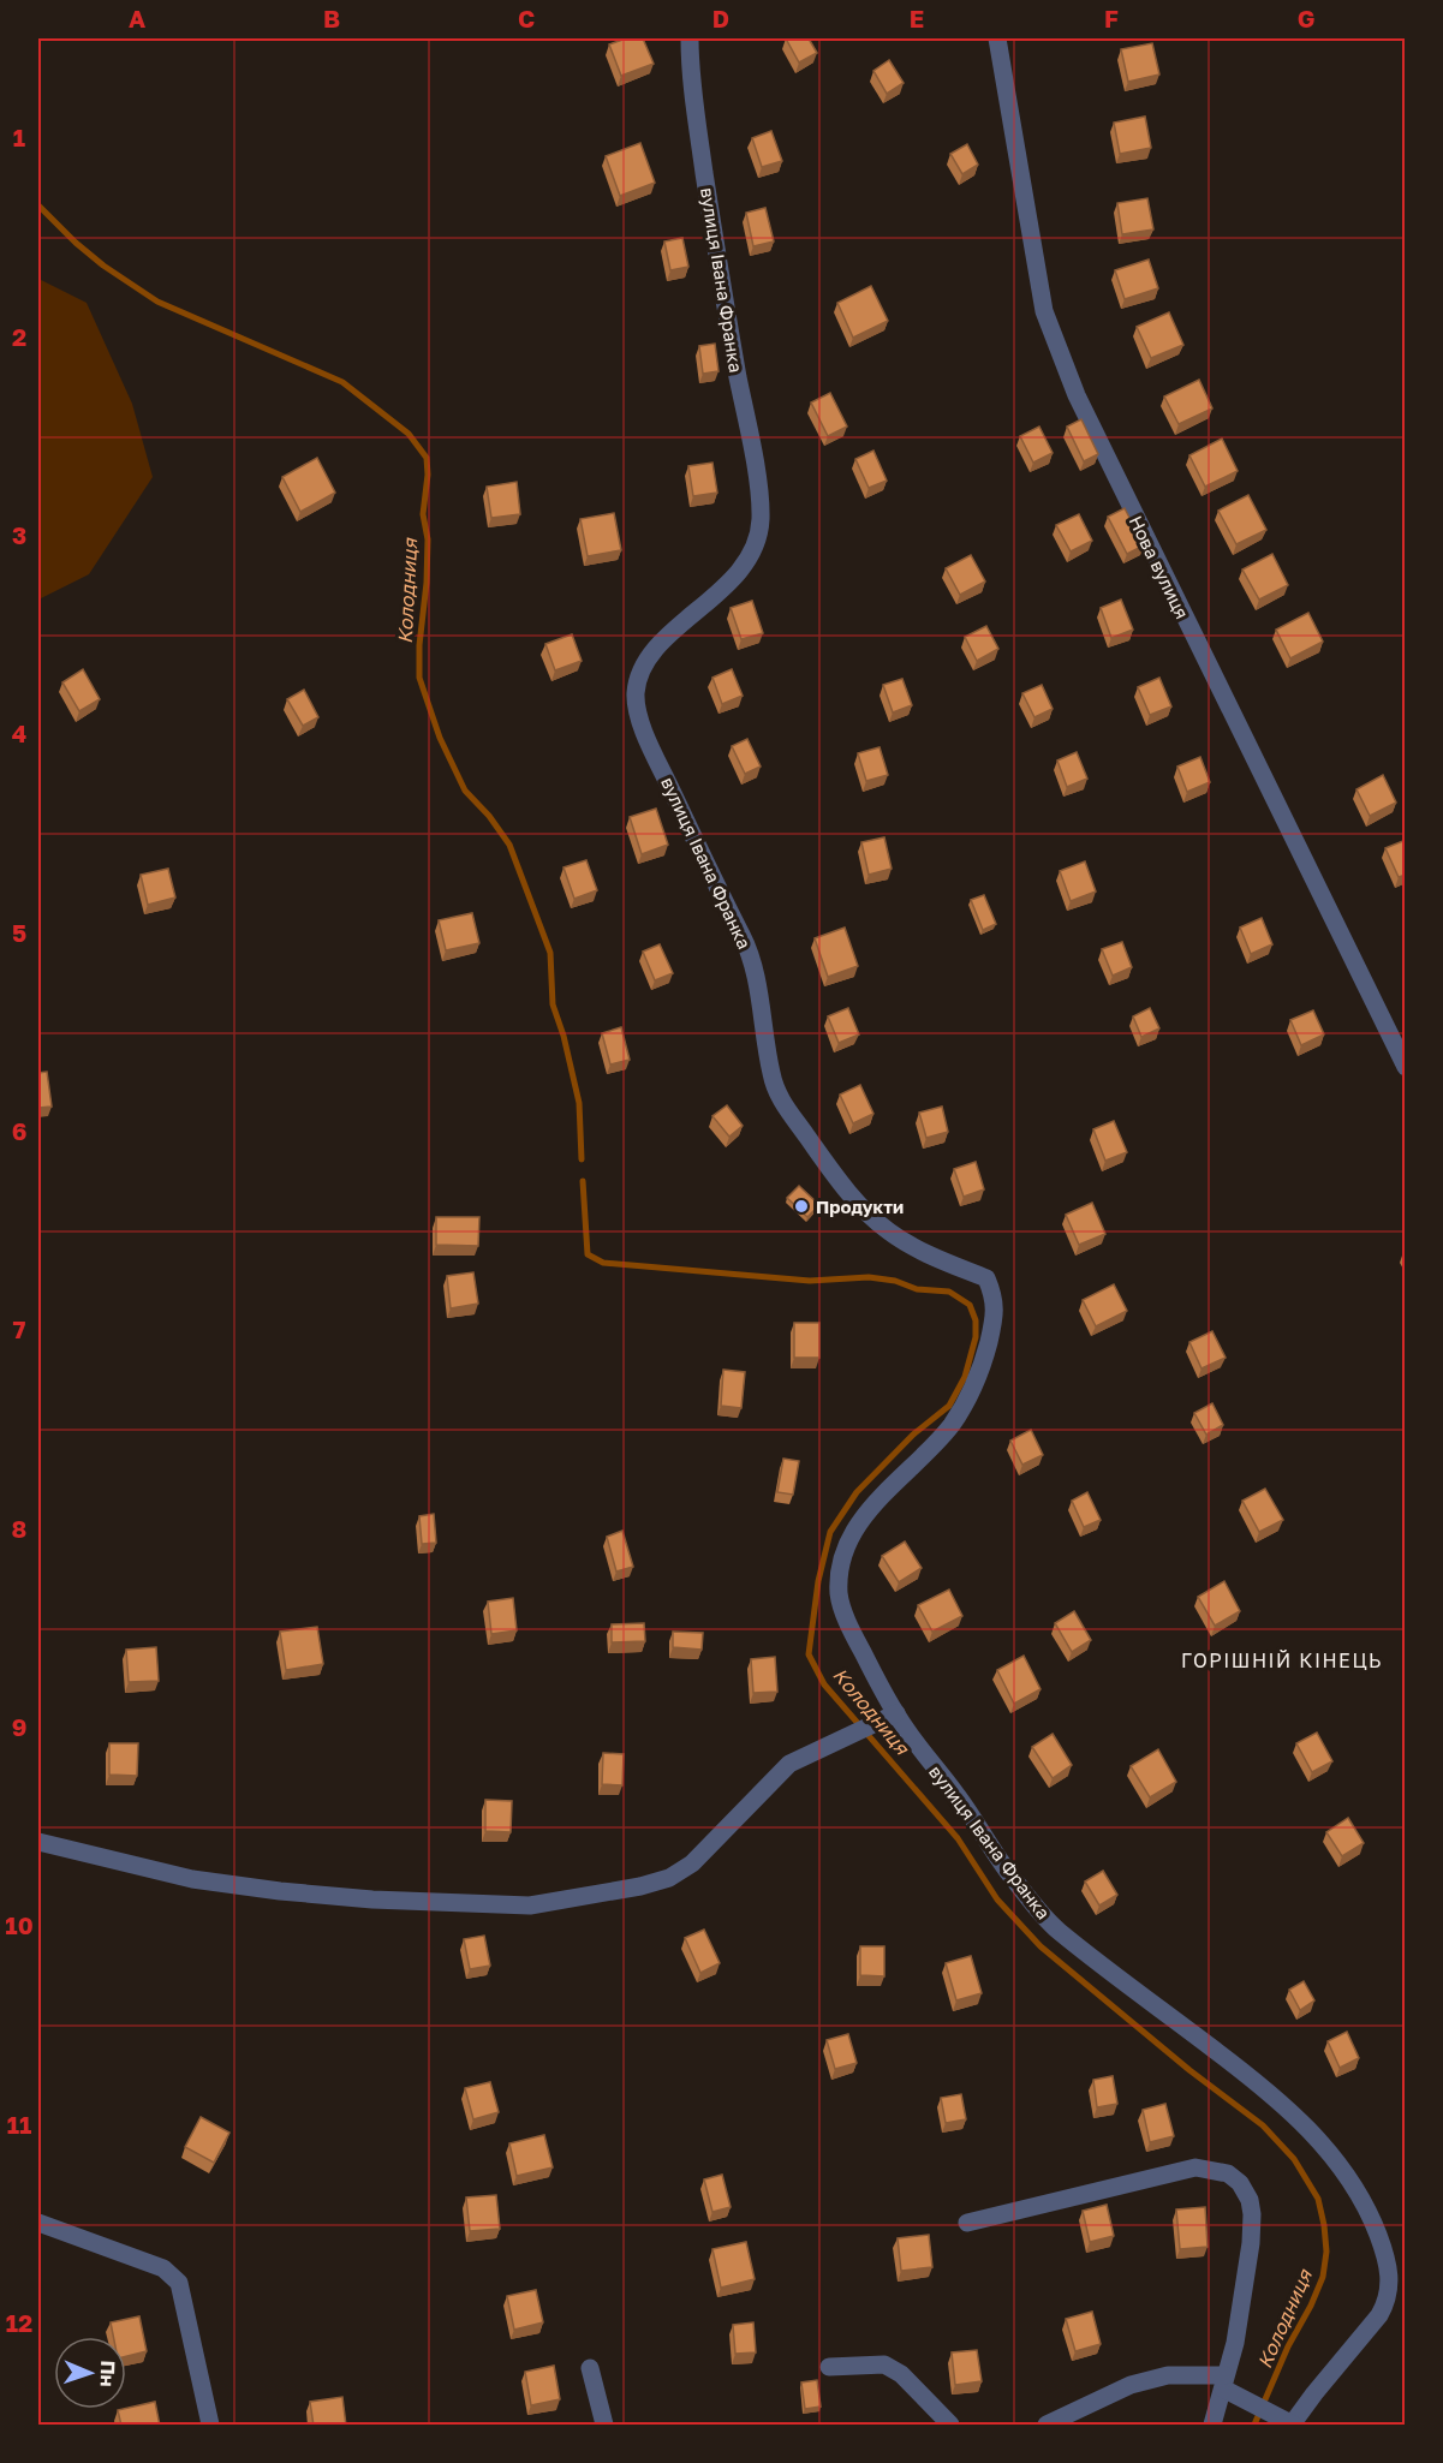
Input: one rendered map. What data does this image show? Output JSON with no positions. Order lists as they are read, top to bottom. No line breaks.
{"streets":{"street":["вулиця Івана Франка","Нова вулиця"]},"districts":["ГОРІШНІЙ КІНЕЦЬ"],"water":["Колодниця"],"places":["Продукти"],"north":"right","grid":{"columns":["A","B","C","D","E","F","G"],"rows":["1","2","3","4","5","6","7","8","9","10","11","12"]}}
